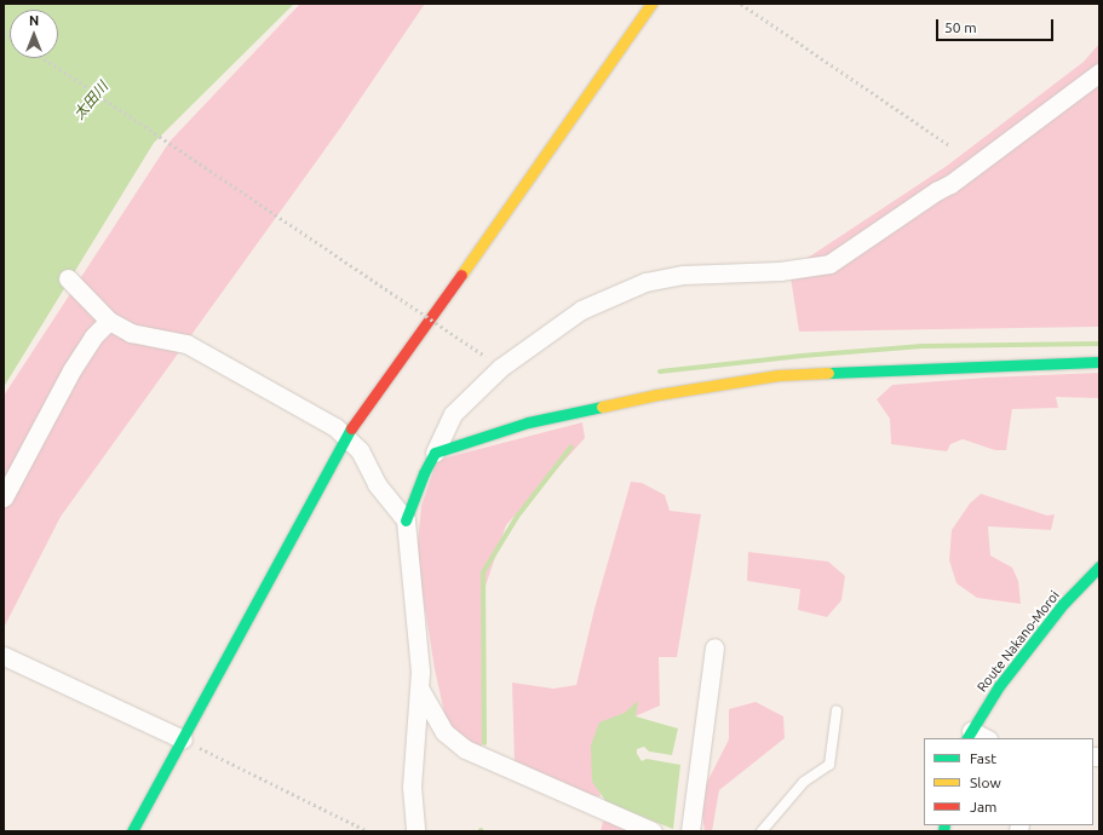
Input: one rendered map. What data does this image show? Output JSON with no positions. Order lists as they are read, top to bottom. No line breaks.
{"streets":{"street":["Route Nakano-Moroi"]},"water":["太田川"],"legend":["Fast","Slow","Jam"],"scale_bar":"50 m","north":"top"}
